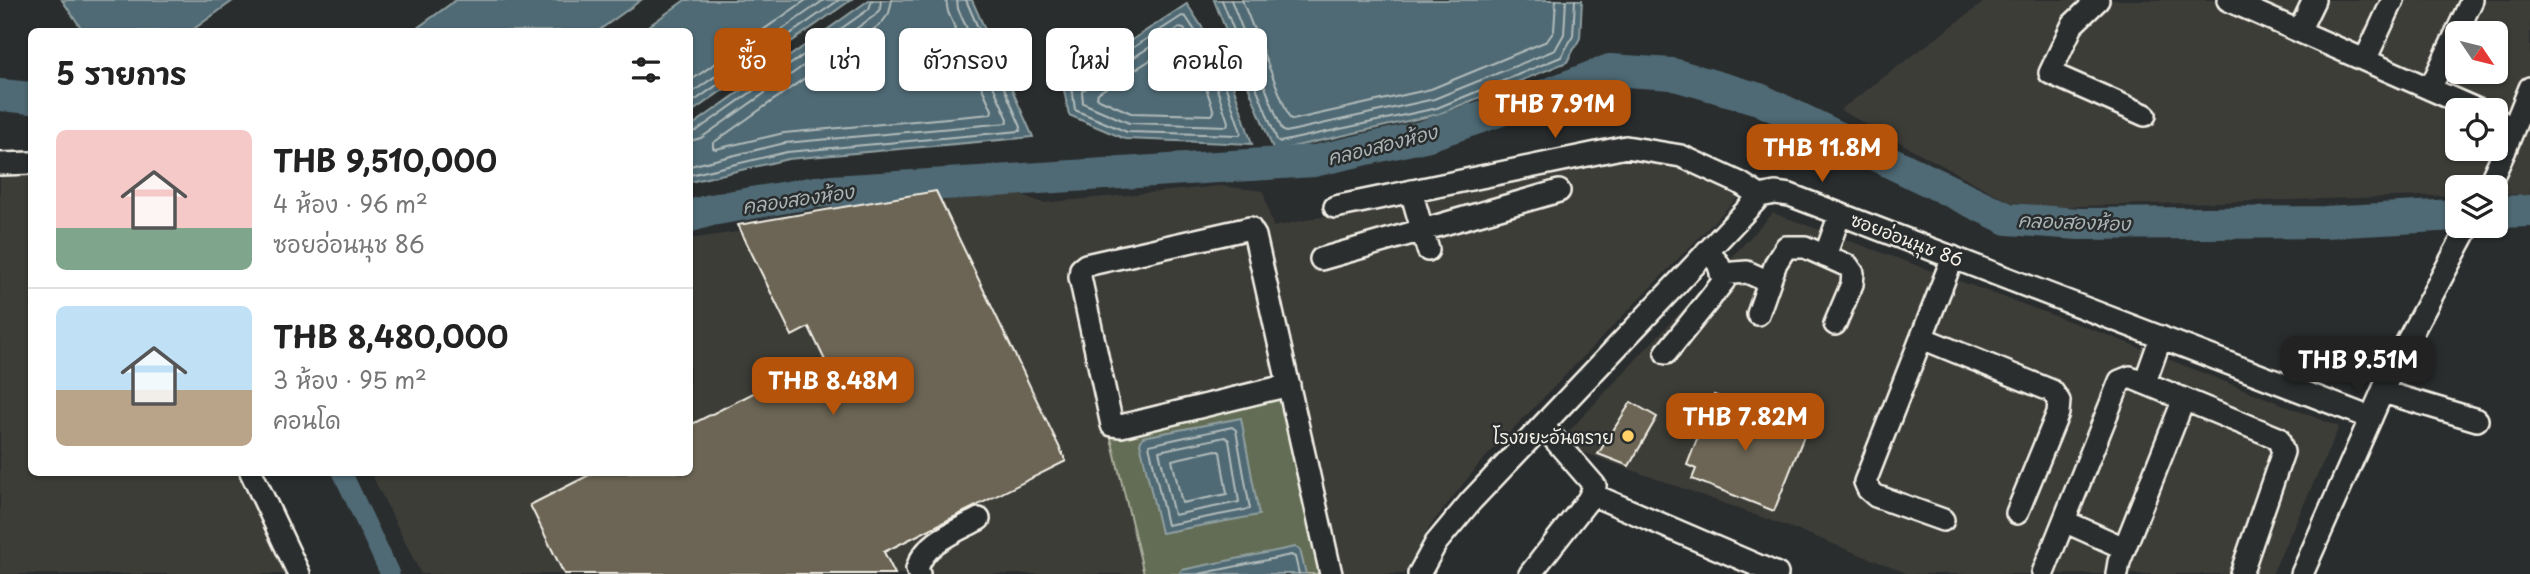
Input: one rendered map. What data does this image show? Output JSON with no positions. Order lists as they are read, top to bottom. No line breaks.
{"streets":{"street":["ซอยอ่อนนุช 86"]},"water":["คลองสองห้อง"],"places":["โรงขยะอันตราย"],"north":"bottom right","page":{"chip":["ซื้อ","เช่า","ตัวกรอง","ใหม่","คอนโด"],"heading":"5 รายการ","price":["THB 7.91M","THB 11.8M","THB 9.51M","THB 8.48M","THB 7.82M"],"list":[{"name":"THB 9,510,000","note":"4 ห้อง · 96 m² · ซอยอ่อนนุช 86"},{"name":"THB 8,480,000","note":"3 ห้อง · 95 m² · คอนโด"}]}}
